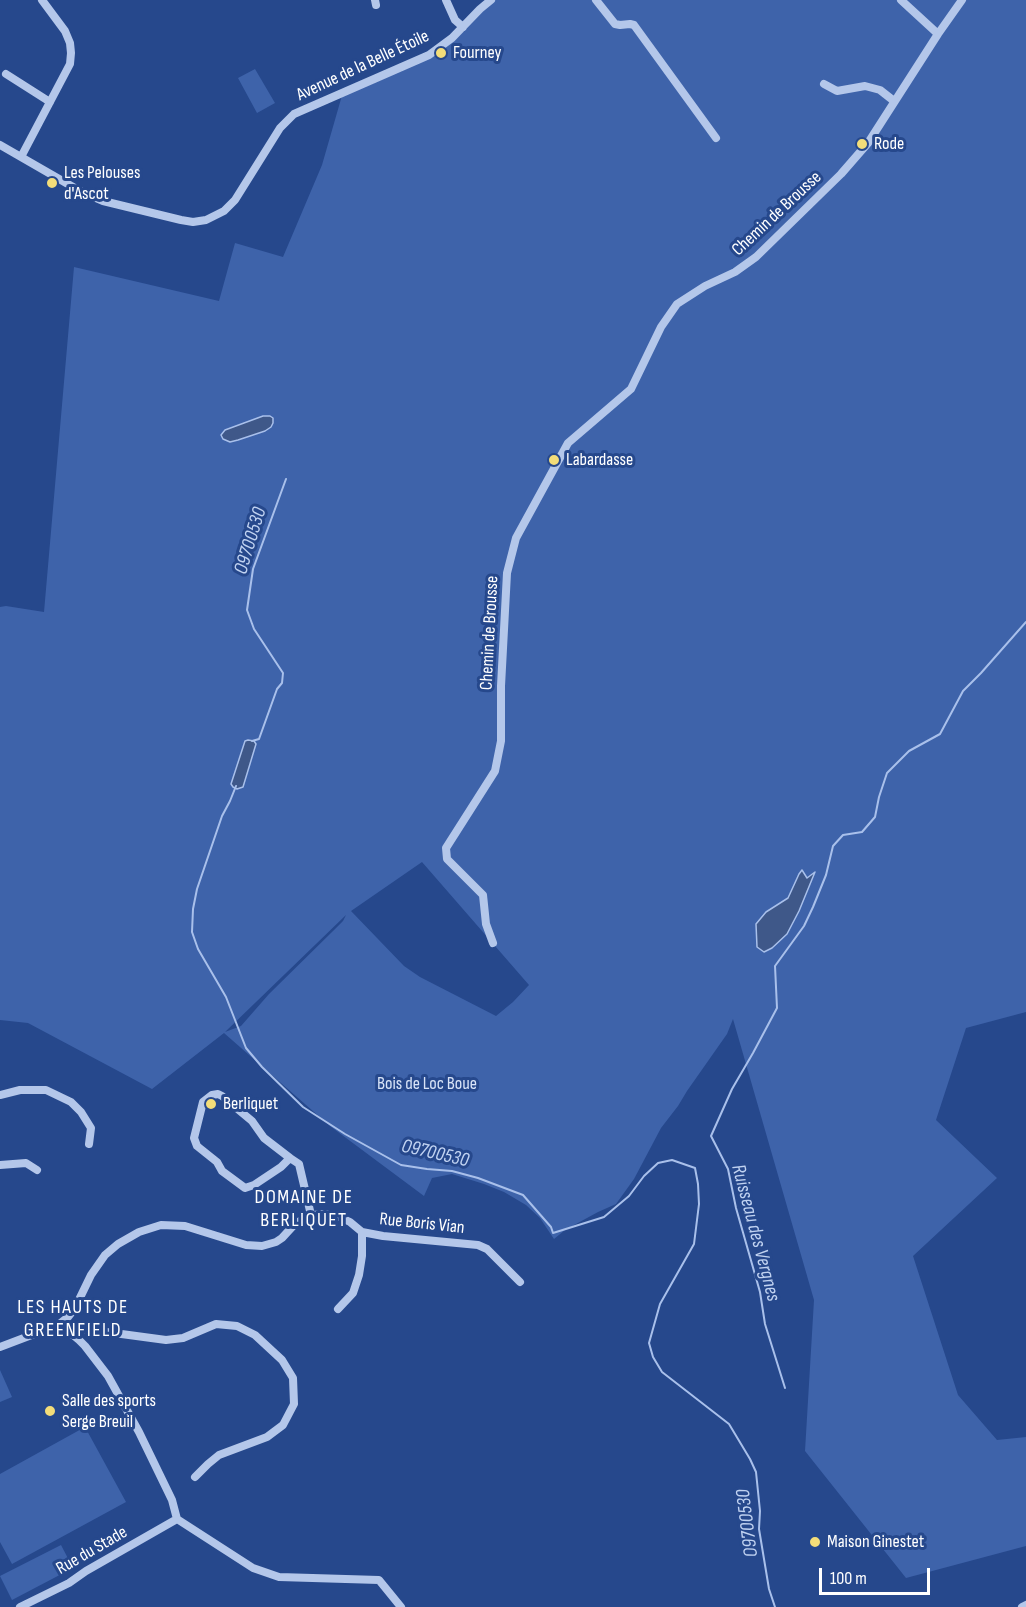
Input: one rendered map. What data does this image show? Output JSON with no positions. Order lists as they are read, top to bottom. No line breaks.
{"streets":{"street":["Avenue de la Belle Étoile","Chemin de Brousse","Rue Boris Vian","Rue du Stade"]},"districts":["DOMAINE DE BERLIQUET","LES HAUTS DE GREENFIELD"],"water":["O9700530","Ruisseau des Vergnes"],"parks":["Bois de Loc Boue"],"places":["Fourney","Rode","Les Pelouses d'Ascot","Labardasse","Berliquet","Salle des sports Serge Breuil","Maison Ginestet"],"scale_bar":"100 m"}
